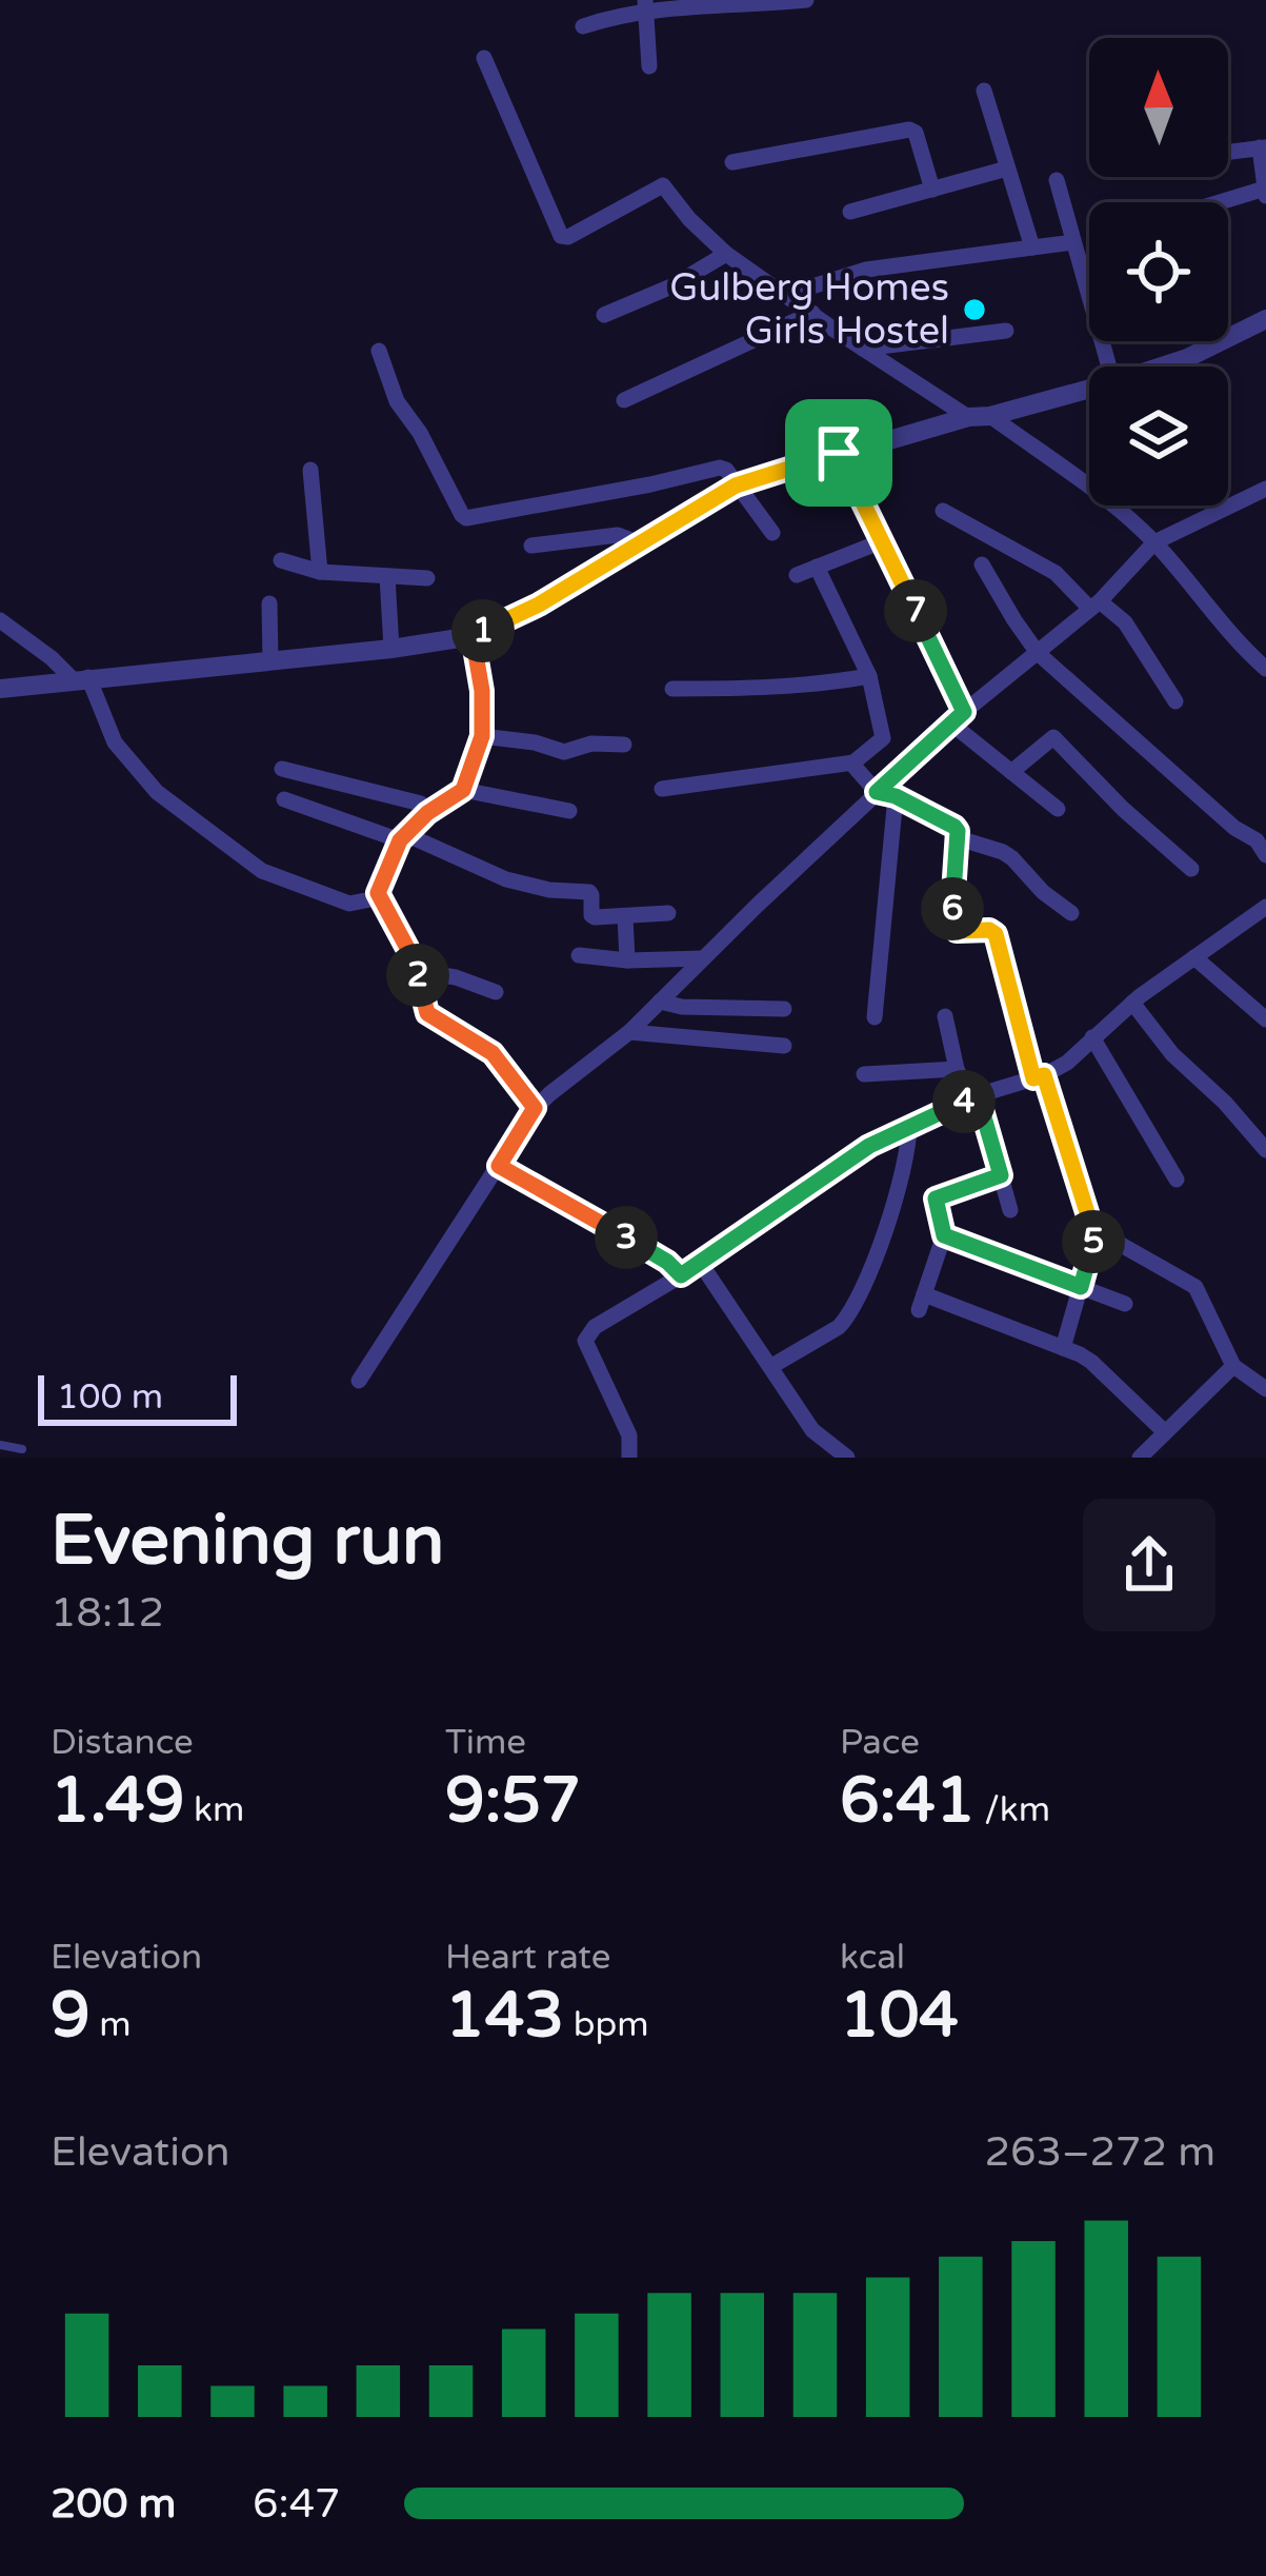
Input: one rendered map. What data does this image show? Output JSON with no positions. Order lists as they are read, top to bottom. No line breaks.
{"places":["Gulberg Homes Girls Hostel"],"scale_bar":"100 m","north":"top","page":{"pins":["7","1","6","2","4","3","5"],"scale":"100 m","heading":["Evening run","18:12"],"stats":[["Distance","1.49 km"],["Time","9:57"],["Pace","6:41 /km"],["Elevation","9 m"],["Heart rate","143 bpm"],["kcal","104"]],"chart":["Elevation","263–272 m"],"list":[{"name":"200 m","note":"6:47"}]}}
